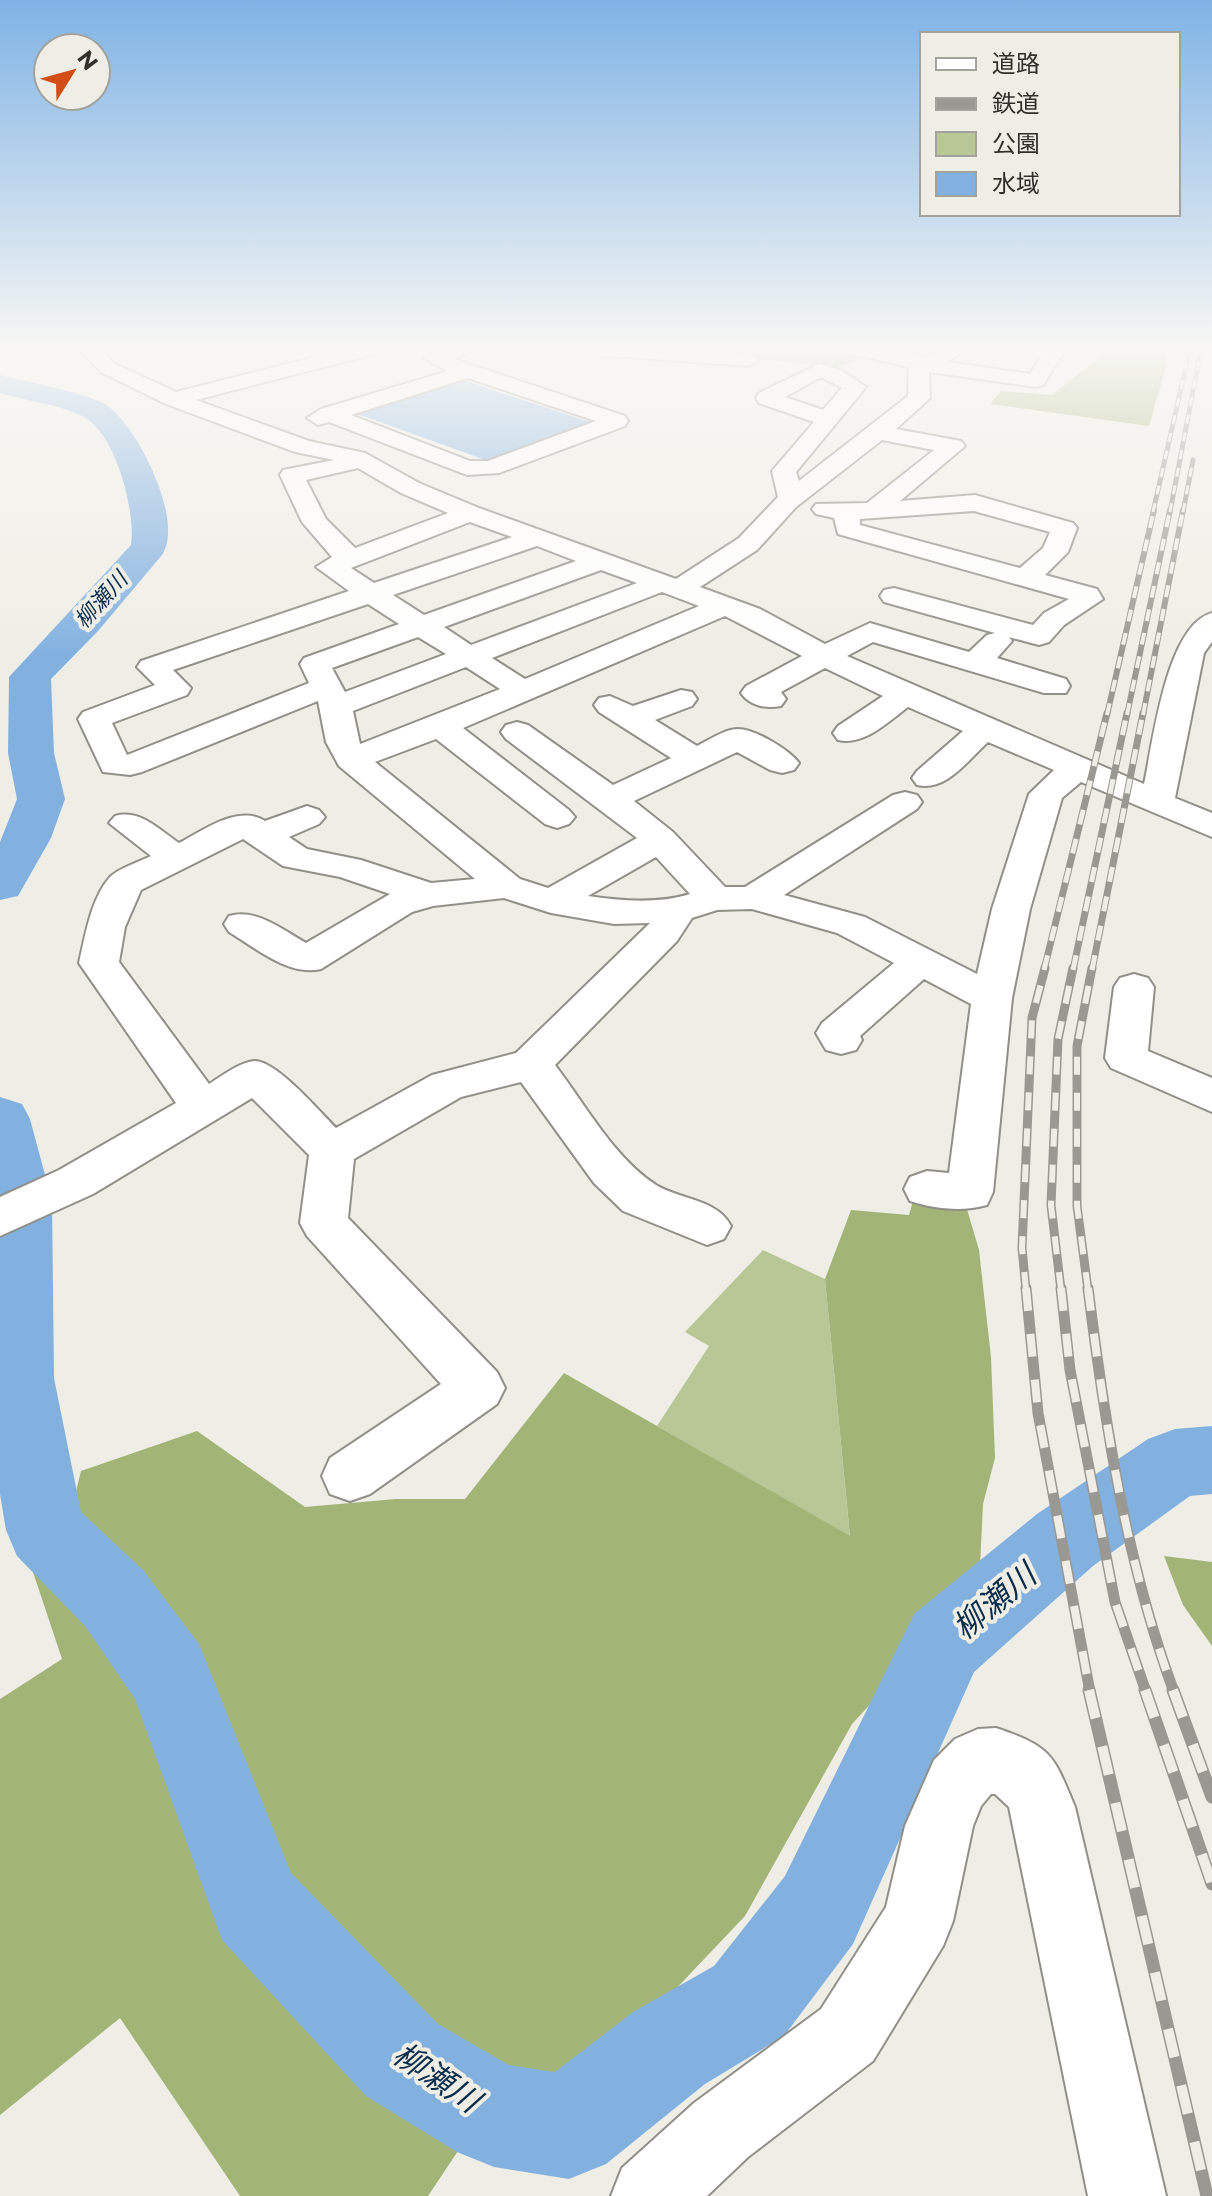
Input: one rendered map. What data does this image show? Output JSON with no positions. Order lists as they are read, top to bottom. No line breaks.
{"water":["柳瀬川"],"legend":["道路","鉄道","公園","水域"],"north":"top right"}
